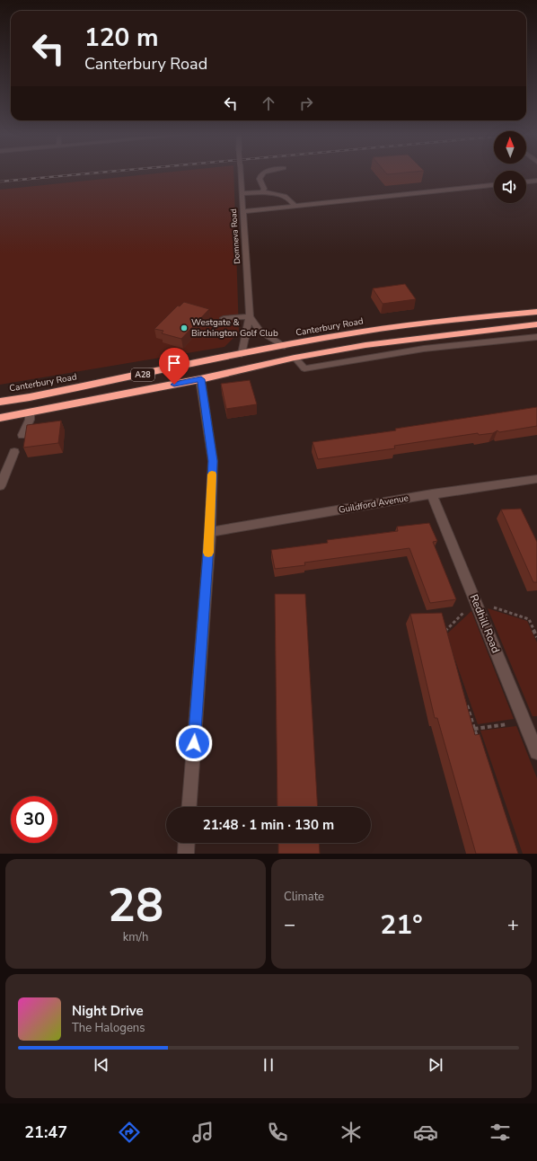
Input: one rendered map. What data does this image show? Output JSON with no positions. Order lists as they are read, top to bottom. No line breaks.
{"streets":{"highway":["Canterbury Road","A28"],"street":["Domneva Road","Guildford Avenue","Redhill Road"]},"crossings":[["Domneva Road","Canterbury Road"],["Guildford Avenue","Redhill Road"]],"places":["Westgate & Birchington Golf Club"],"north":"top","page":{"turn":["120 m","Canterbury Road"],"limit":"30","trip":"21:48 · 1 min · 130 m","tile":[["28","km/h"],"Climate"],"heat":["−","21°","+"],"song":["Night Drive","The Halogens"],"tabs":"21:47"}}
